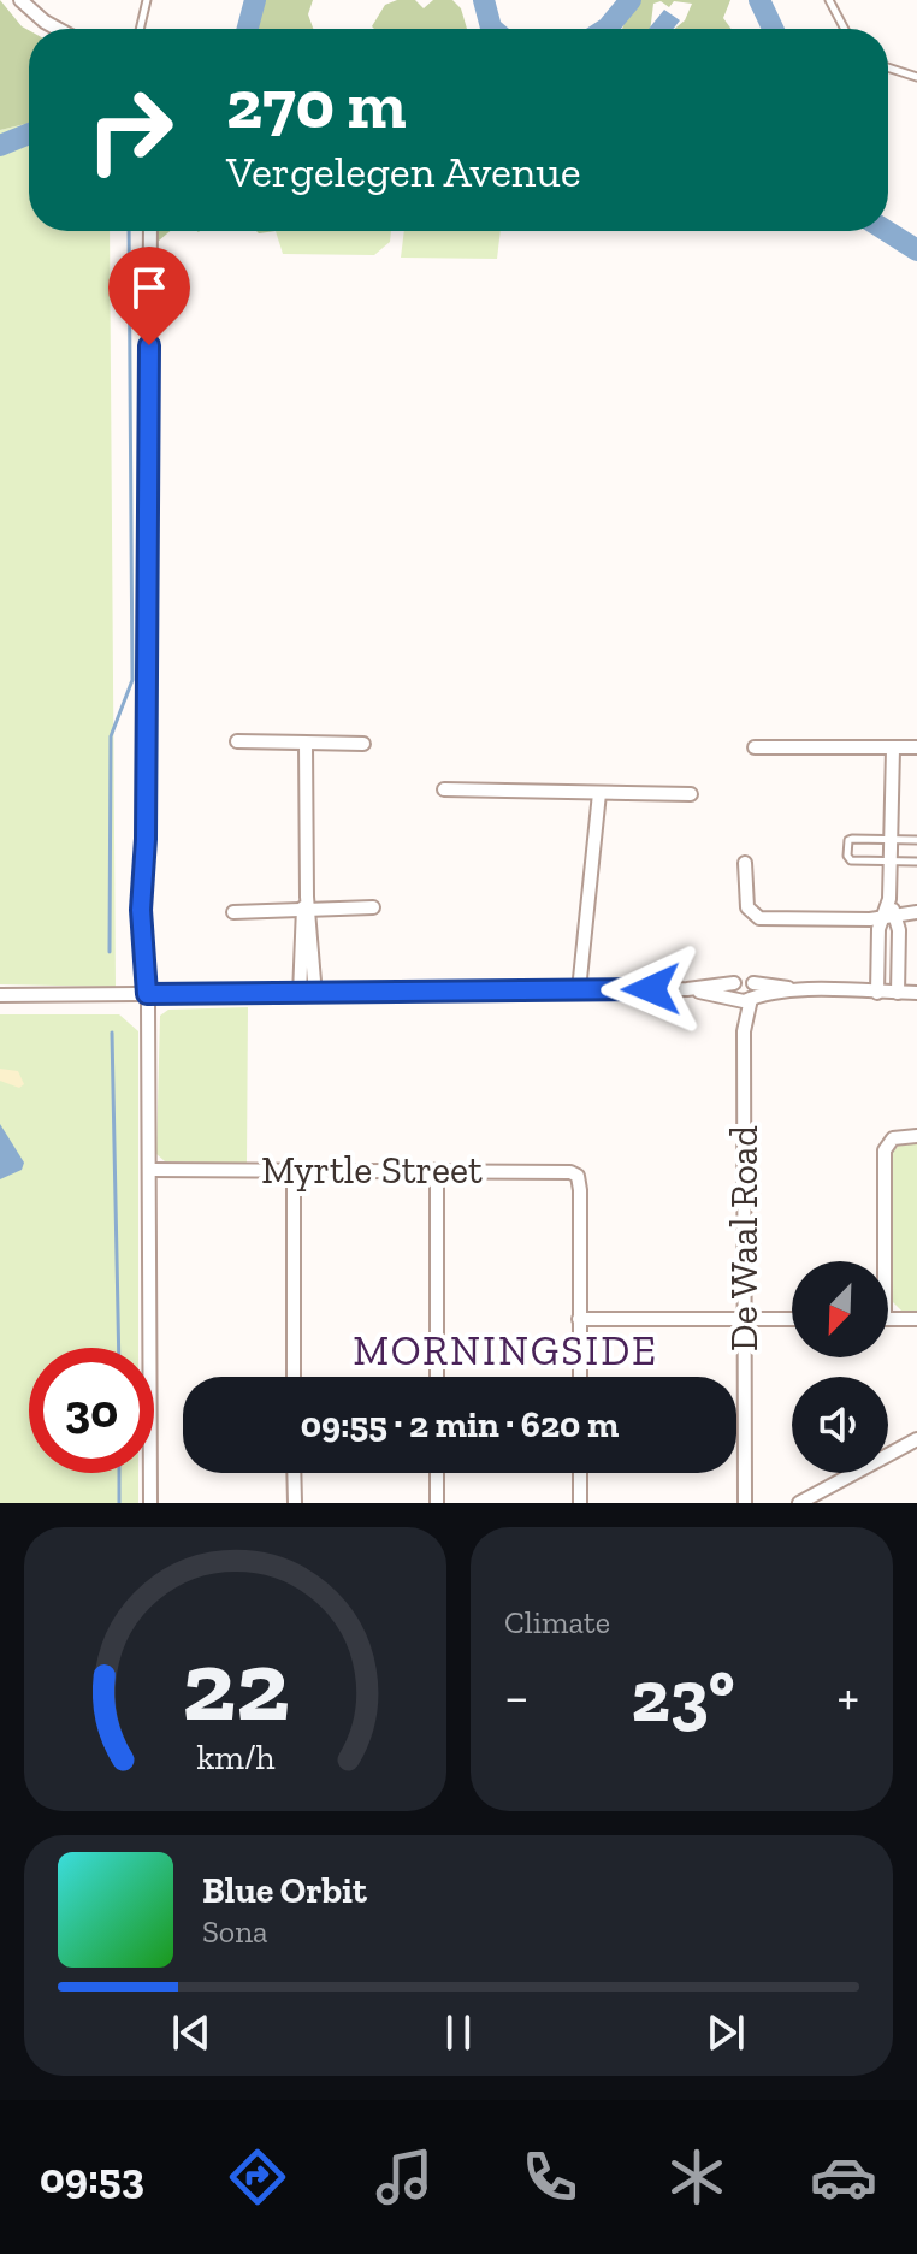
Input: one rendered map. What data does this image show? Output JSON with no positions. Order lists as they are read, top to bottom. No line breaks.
{"streets":{"street":["Myrtle Street","De Waal Road"]},"districts":["MORNINGSIDE"],"north":"bottom left","page":{"turn":["270 m","Vergelegen Avenue"],"limit":"30","trip":"09:55 · 2 min · 620 m","tile":"Climate","heat":["−","23°","+"],"song":["Blue Orbit","Sona"],"tabs":"09:53","gauge":["22","km/h"]}}
